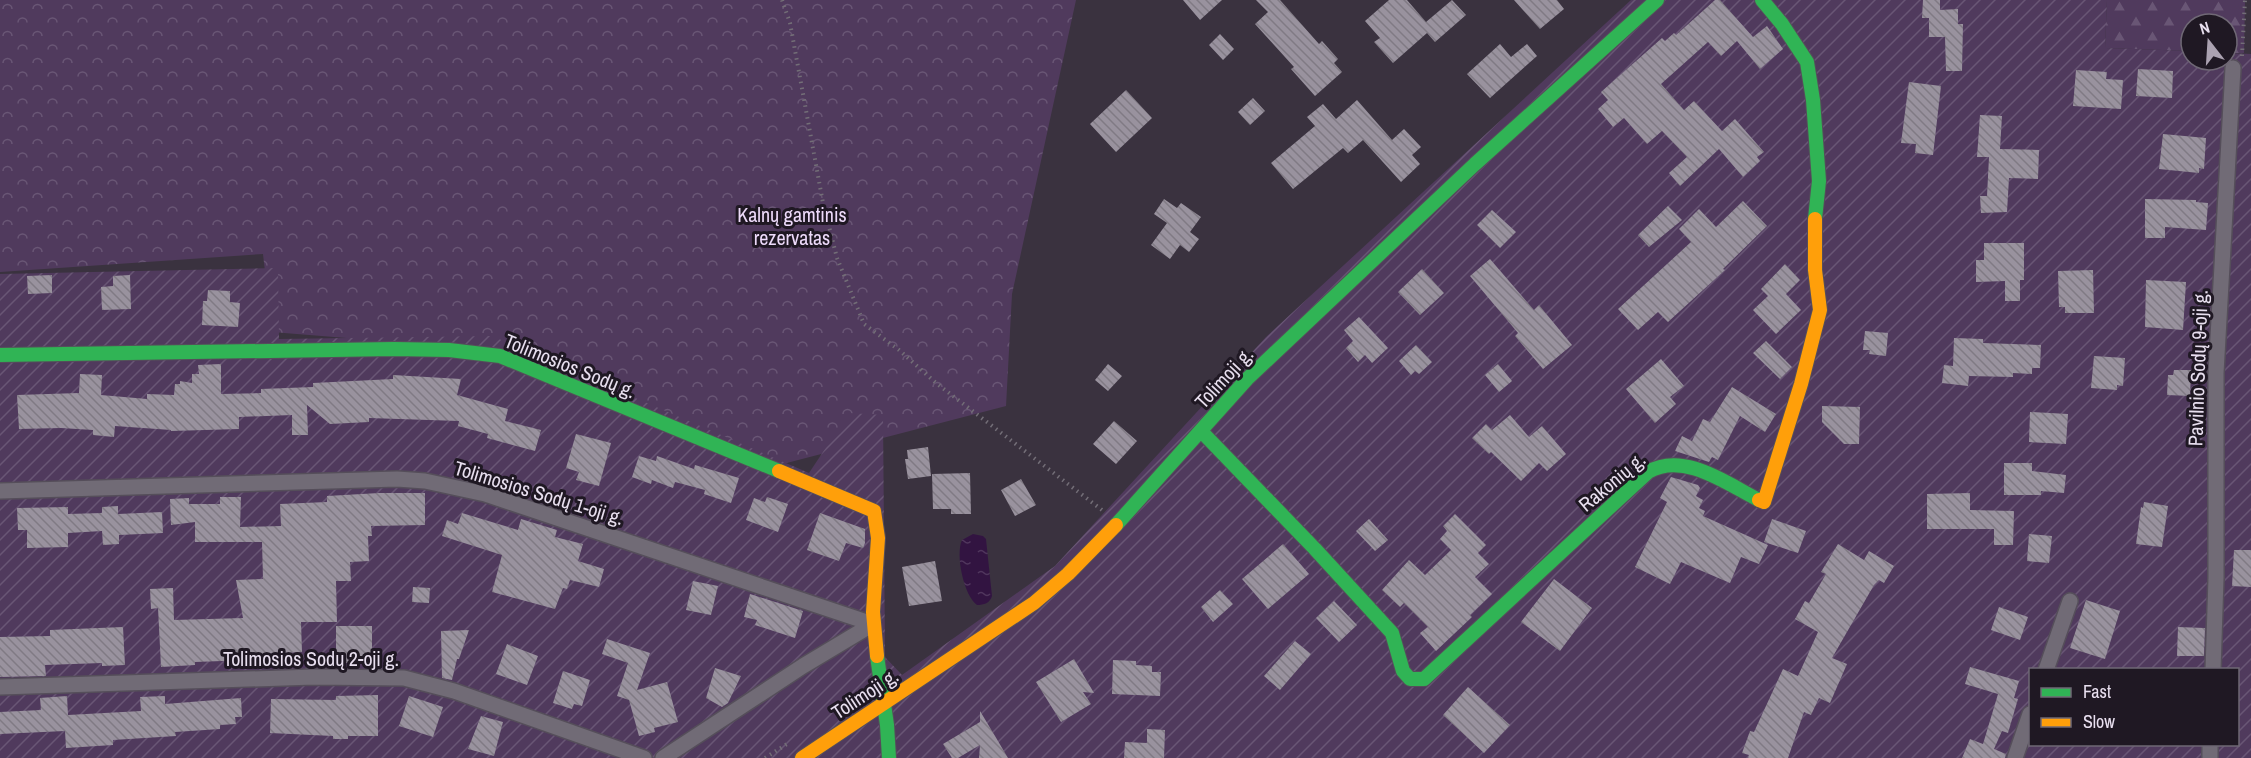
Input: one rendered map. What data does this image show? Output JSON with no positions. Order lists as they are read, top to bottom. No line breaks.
{"streets":{"street":["Tolimosios Sodų g.","Pavilnio Sodų 9-oji g.","Tolimoji g.","Rakonių g.","Tolimosios Sodų 1-oji g.","Tolimosios Sodų 2-oji g."]},"crossings":[["Tolimosios Sodų g.","Tolimoji g."],["Tolimosios Sodų g.","Tolimosios Sodų 1-oji g."],["Tolimoji g.","Rakonių g."]],"parks":["Kalnų gamtinis rezervatas"],"legend":["Fast","Slow"],"north":"top"}
